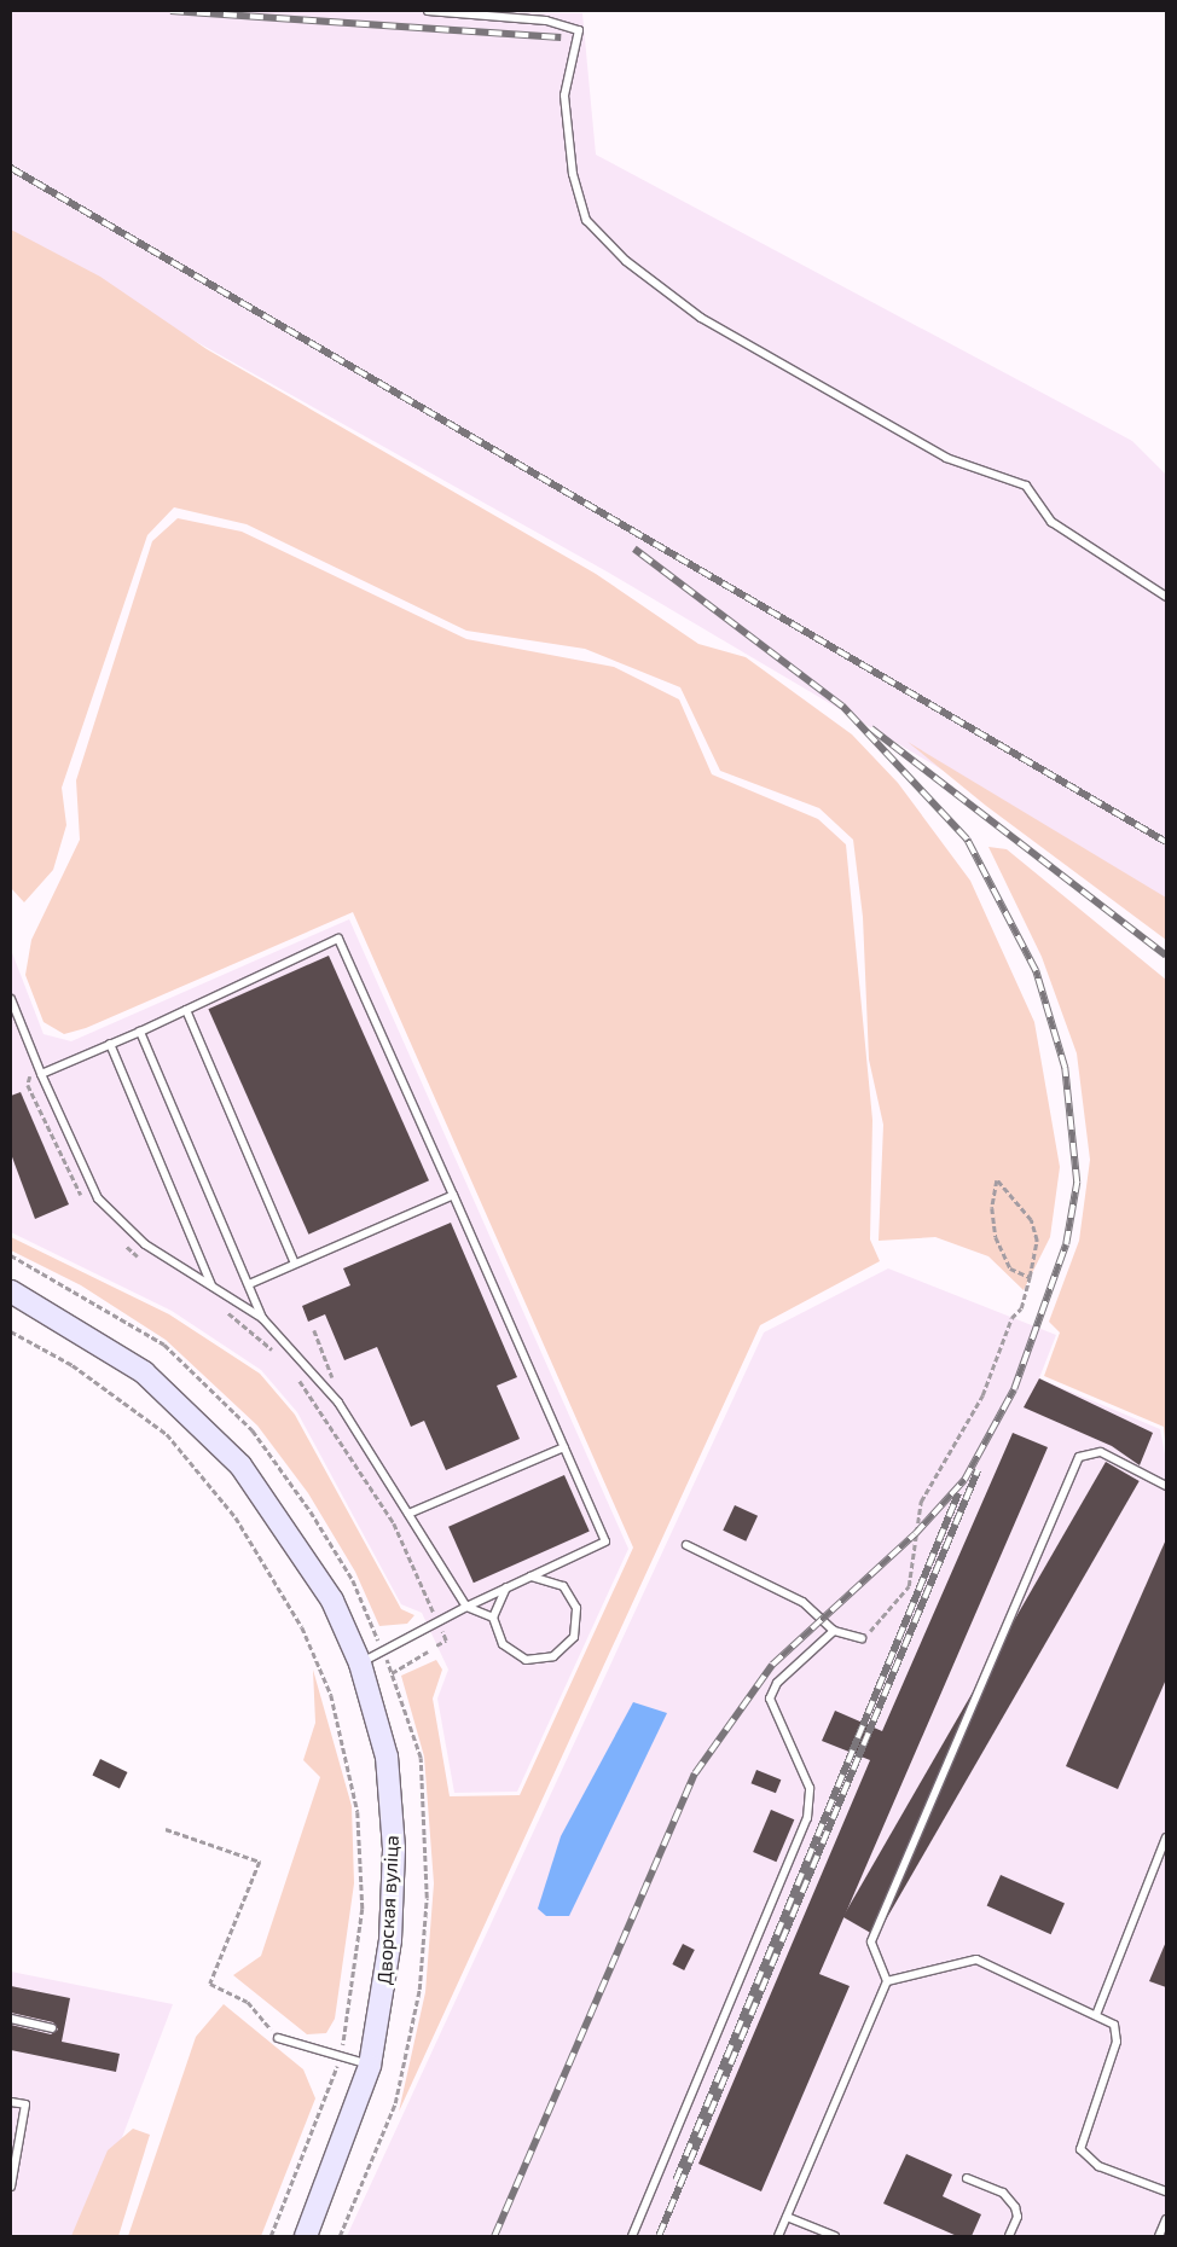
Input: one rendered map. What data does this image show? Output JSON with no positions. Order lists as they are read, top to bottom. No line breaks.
{"streets":{"street":["Дворская вуліца"]}}
